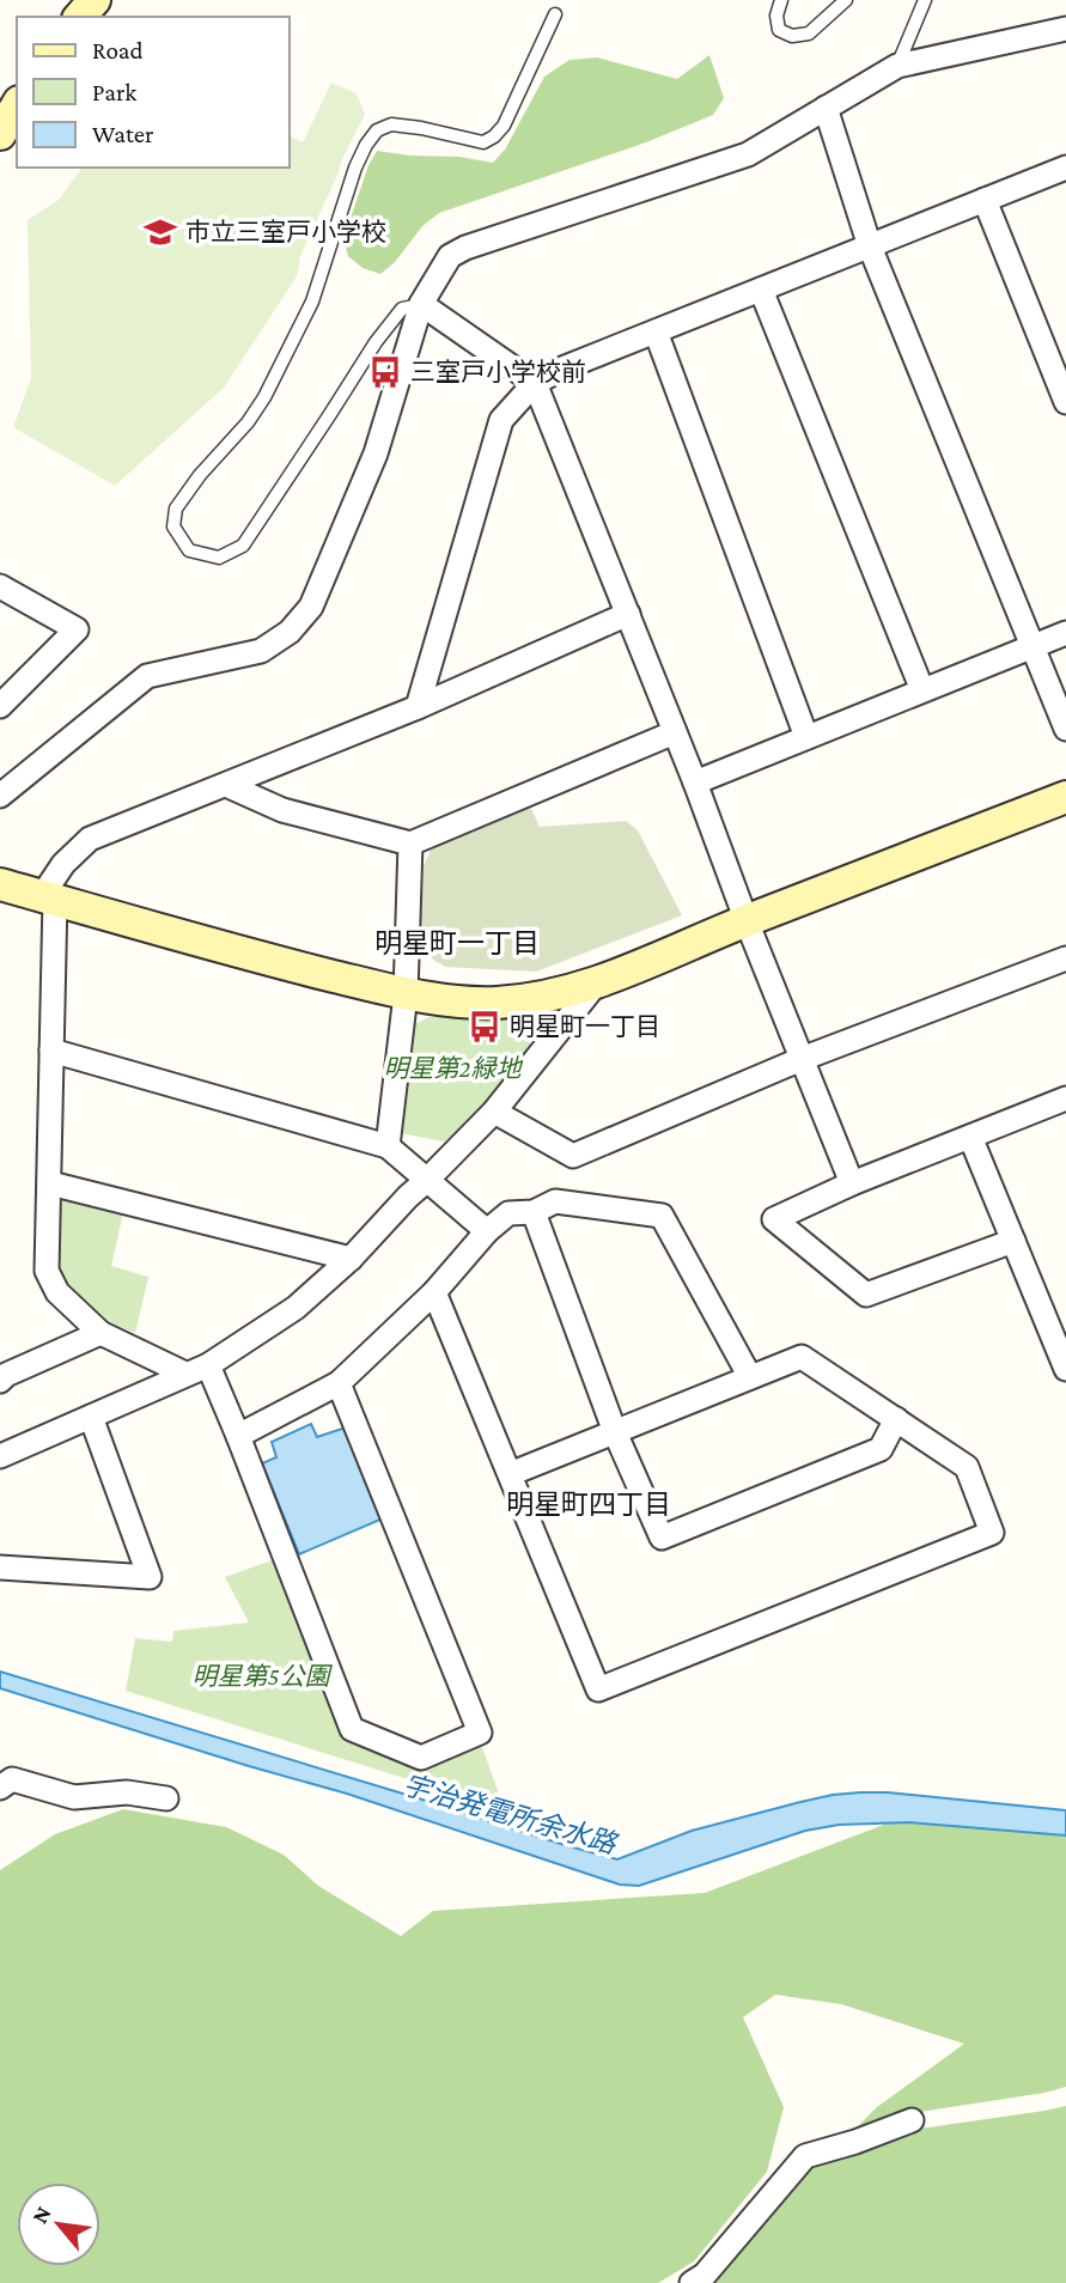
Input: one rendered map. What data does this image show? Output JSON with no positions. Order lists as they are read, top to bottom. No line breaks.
{"districts":["明星町一丁目","明星町四丁目"],"water":["宇治発電所余水路"],"parks":["明星第2緑地","明星第5公園"],"places":{"school or university":["市立三室戸小学校"],"bus stop":["三室戸小学校前","明星町一丁目"]},"legend":["Road","Park","Water"],"north":"top left"}
